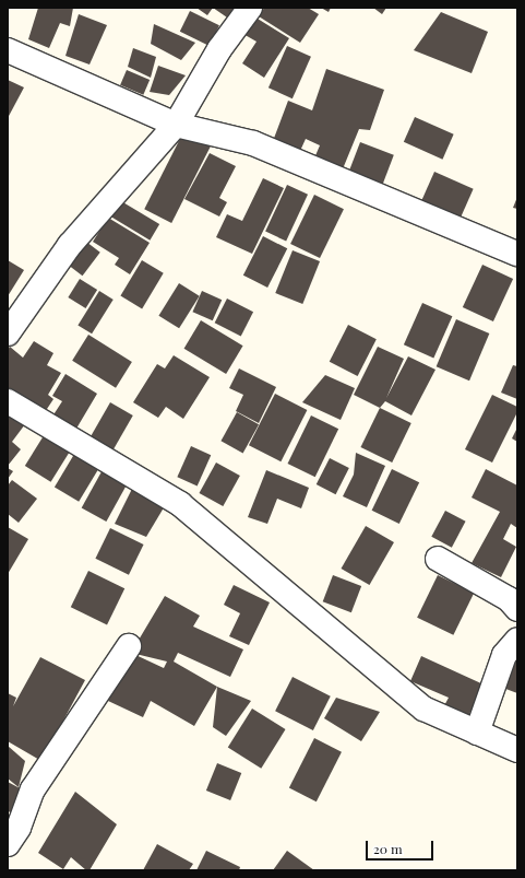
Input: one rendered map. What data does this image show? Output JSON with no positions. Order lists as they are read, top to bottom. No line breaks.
{"scale_bar":"20 m"}
